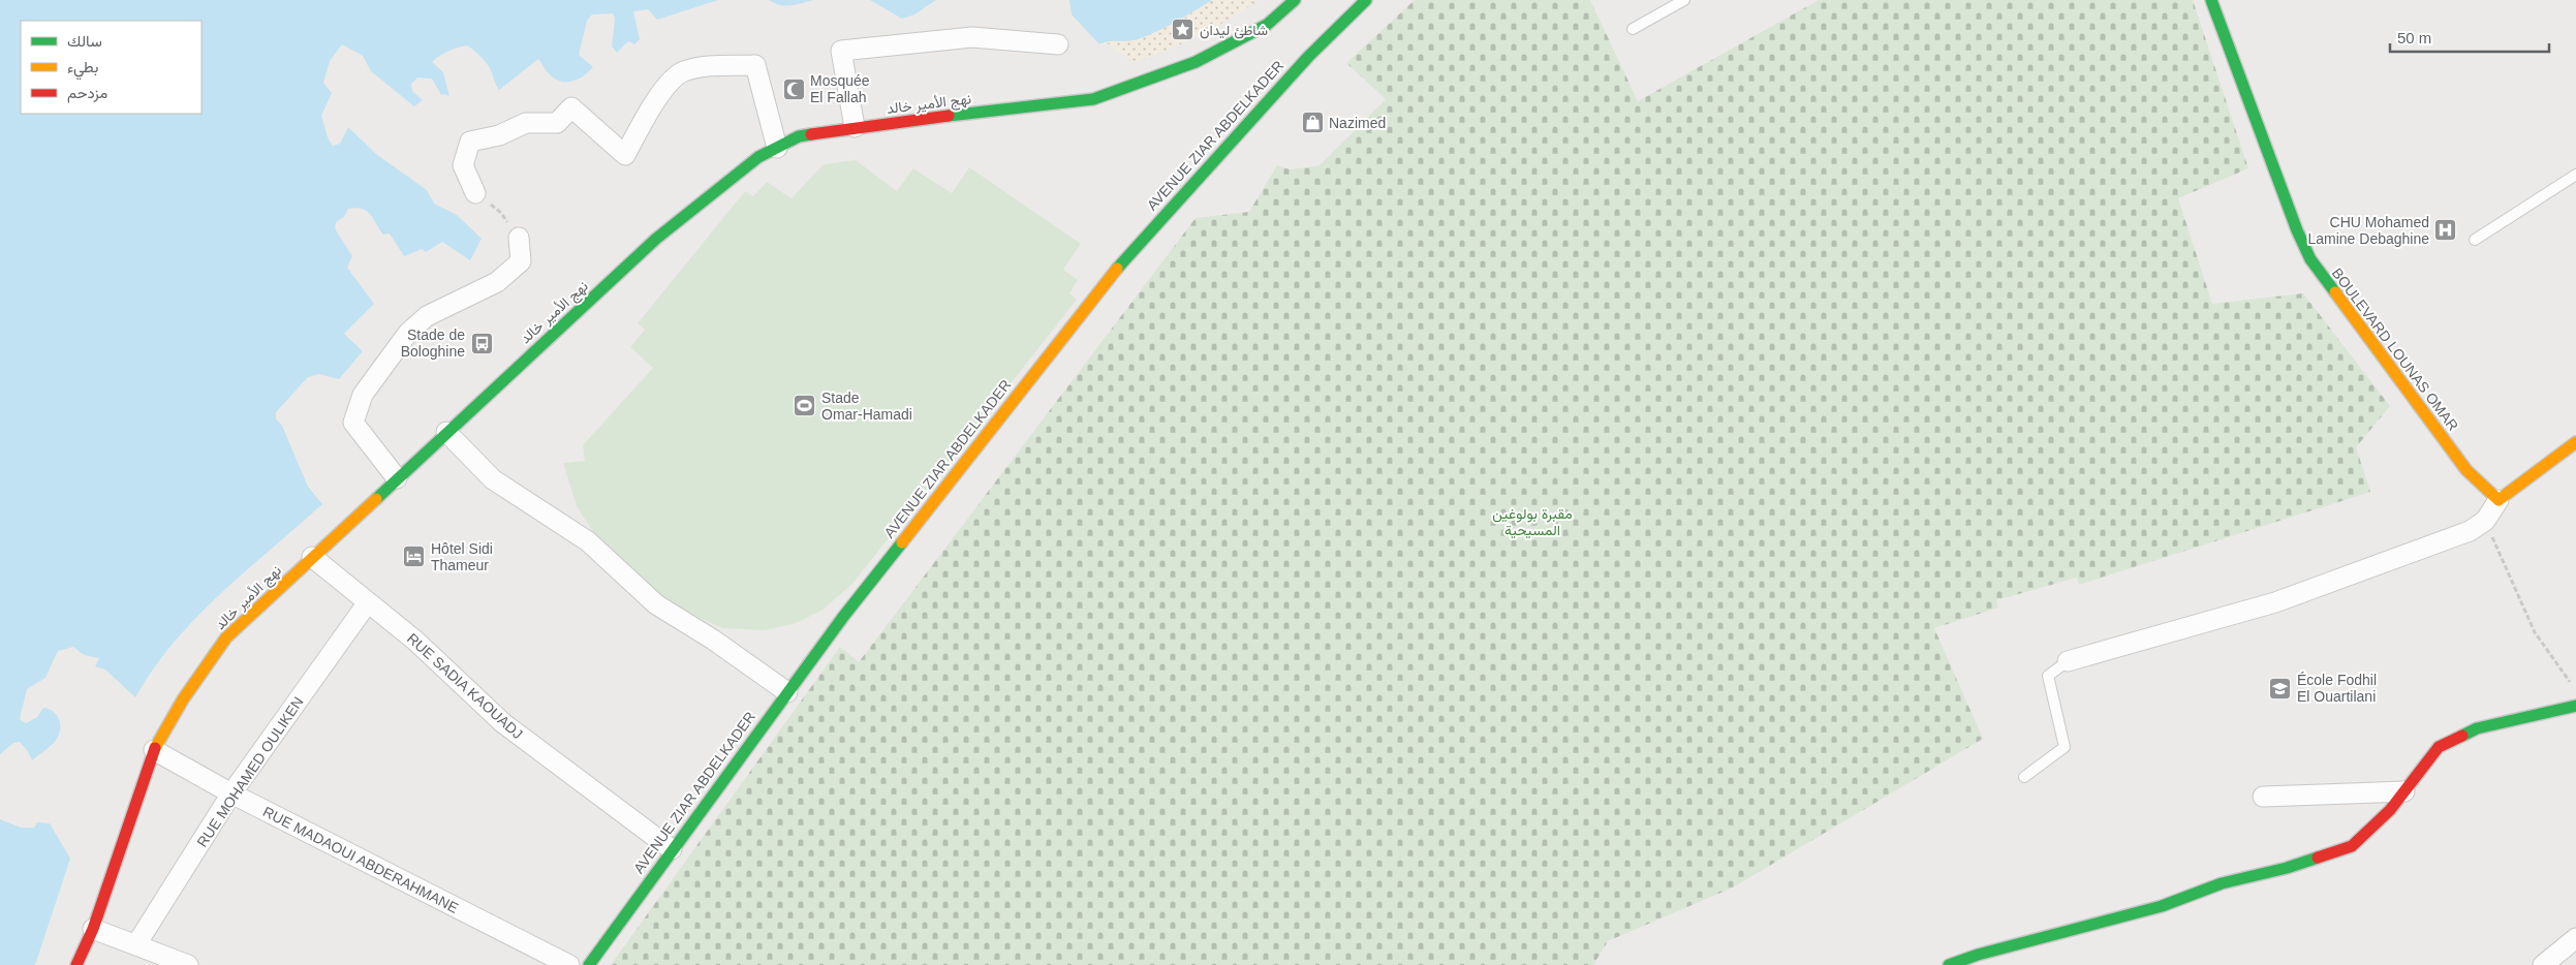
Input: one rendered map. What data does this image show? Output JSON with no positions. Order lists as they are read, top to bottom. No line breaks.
{"streets":{"main road":["نهج الأمير خالد","AVENUE ZIAR ABDELKADER","BOULEVARD LOUNAS OMAR"],"street":["RUE SADIA KAOUADJ","RUE MOHAMED OULIKEN","RUE MADAOUI ABDERAHMANE"]},"crossings":[["نهج الأمير خالد","RUE SADIA KAOUADJ"],["نهج الأمير خالد","RUE MADAOUI ABDERAHMANE"],["AVENUE ZIAR ABDELKADER","RUE SADIA KAOUADJ"],["RUE SADIA KAOUADJ","RUE MOHAMED OULIKEN"],["RUE MOHAMED OULIKEN","RUE MADAOUI ABDERAHMANE"]],"parks":["مقبرة بولوغين المسيحية"],"places":{"place":["شاطئ ليدان"],"mosque":["Mosquée El Fallah"],"shop":["Nazimed"],"hospital":["CHU Mohamed Lamine Debaghine"],"bus stop":["Stade de Bologhine"],"sports":["Stade Omar-Hamadi"],"hotel":["Hôtel Sidi Thameur"],"school or university":["École Fodhil El Ouartilani"]},"legend":["سالك","بطيء","مزدحم"],"scale_bar":"50 m"}
